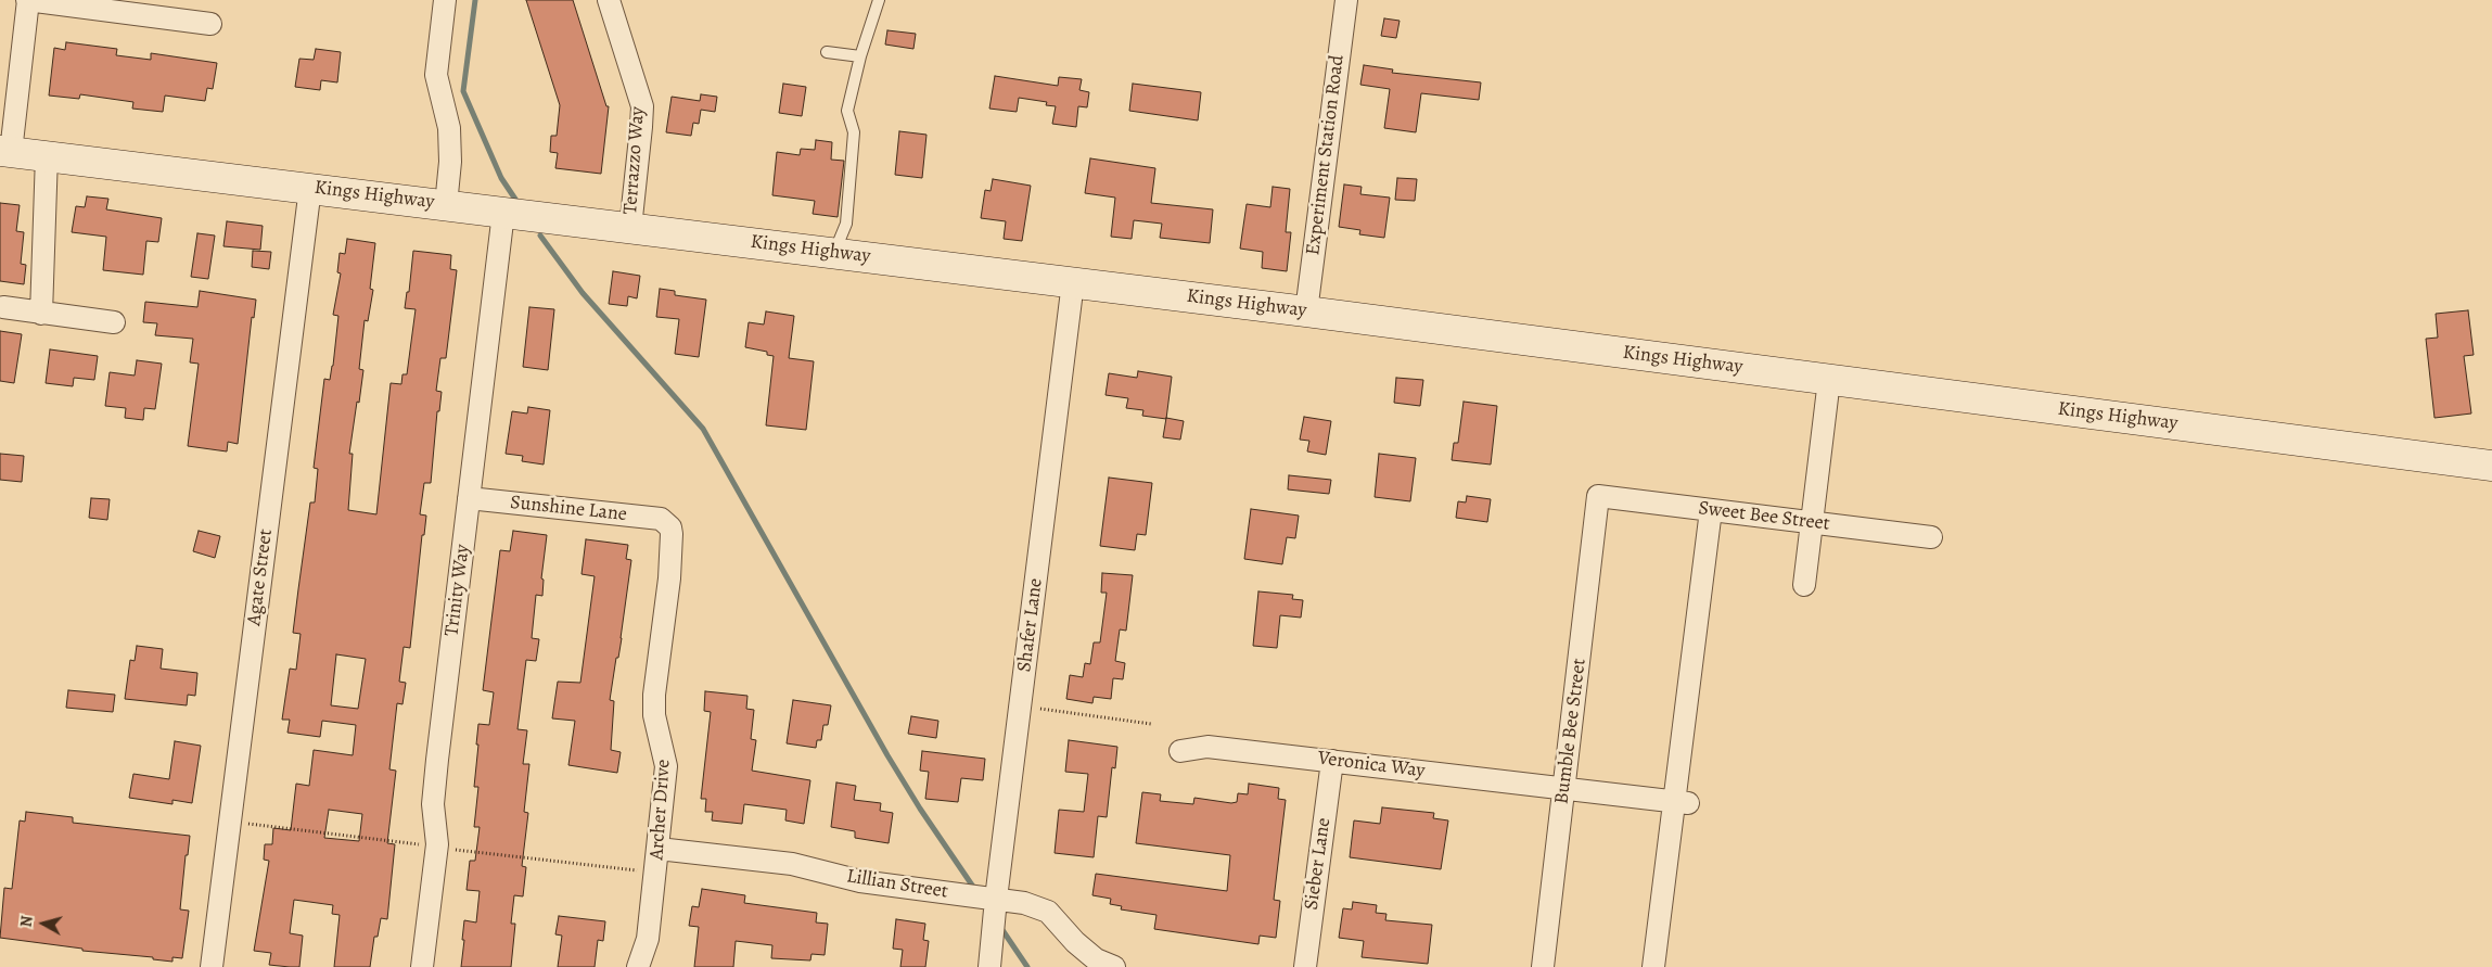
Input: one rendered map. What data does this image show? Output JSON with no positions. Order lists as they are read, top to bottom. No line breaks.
{"streets":{"street":["Experiment Station Road","Terrazzo Way","Kings Highway","Sunshine Lane","Sweet Bee Street","Agate Street","Trinity Way","Shafer Lane","Bumble Bee Street","Veronica Way","Archer Drive","Sieber Lane","Lillian Street"]},"crossings":[["Experiment Station Road","Kings Highway"],["Terrazzo Way","Kings Highway"],["Kings Highway","Agate Street"],["Kings Highway","Trinity Way"],["Kings Highway","Shafer Lane"],["Sunshine Lane","Trinity Way"],["Sunshine Lane","Archer Drive"],["Sweet Bee Street","Bumble Bee Street"],["Shafer Lane","Lillian Street"],["Bumble Bee Street","Veronica Way"],["Veronica Way","Sieber Lane"],["Archer Drive","Lillian Street"]],"north":"left"}
